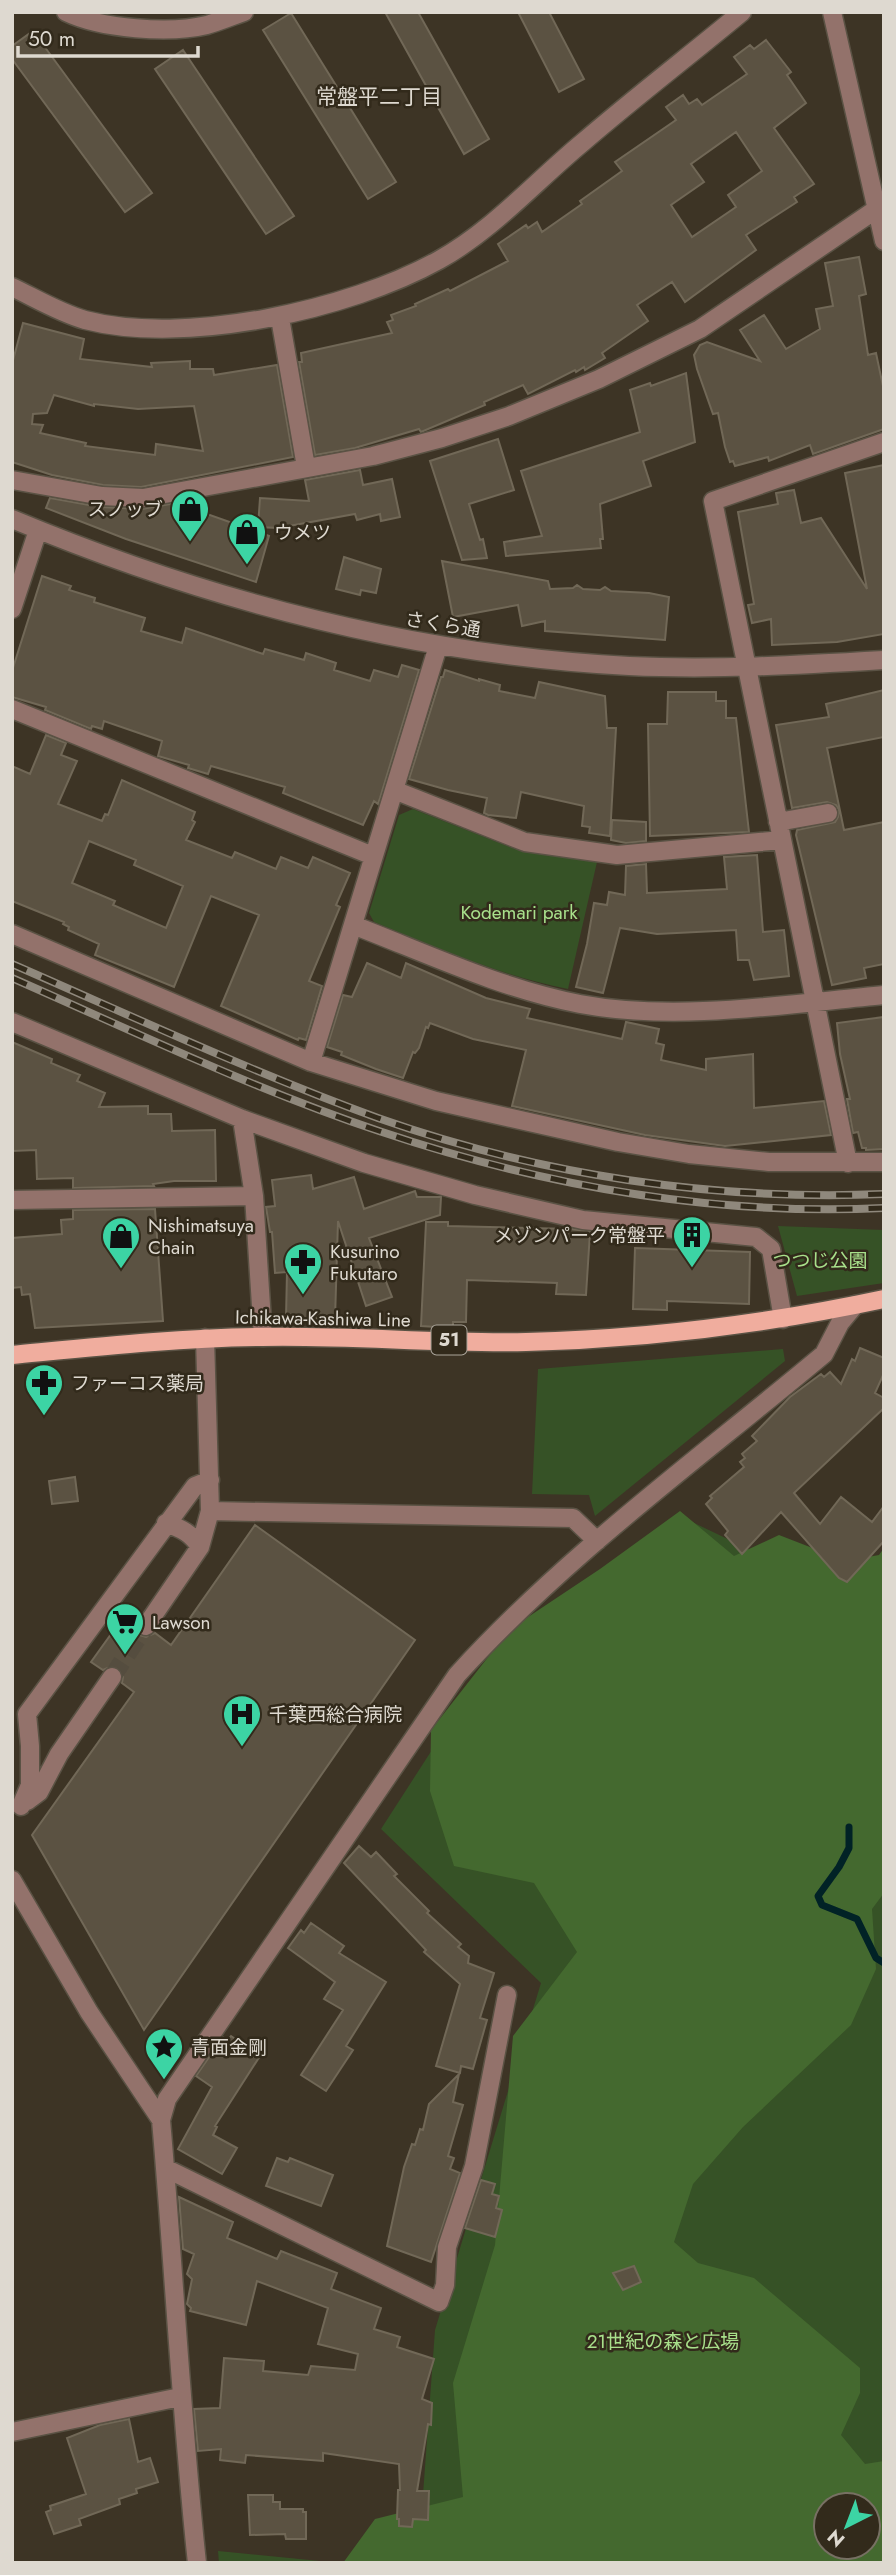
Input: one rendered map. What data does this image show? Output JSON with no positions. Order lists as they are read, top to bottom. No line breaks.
{"streets":{"main road":["Ichikawa-Kashiwa Line","51"],"street":["さくら通"]},"districts":["常盤平二丁目"],"parks":["Kodemari park","つつじ公園","21世紀の森と広場"],"places":{"shop":["スノッブ","ウメツ","Nishimatsuya Chain"],"building":["メゾンパーク常盤平"],"pharmacy":["Kusurino Fukutaro","ファーコス薬局"],"supermarket":["Lawson"],"hospital":["千葉西総合病院"],"place":["青面金剛"]},"scale_bar":"50 m","north":"bottom left"}
